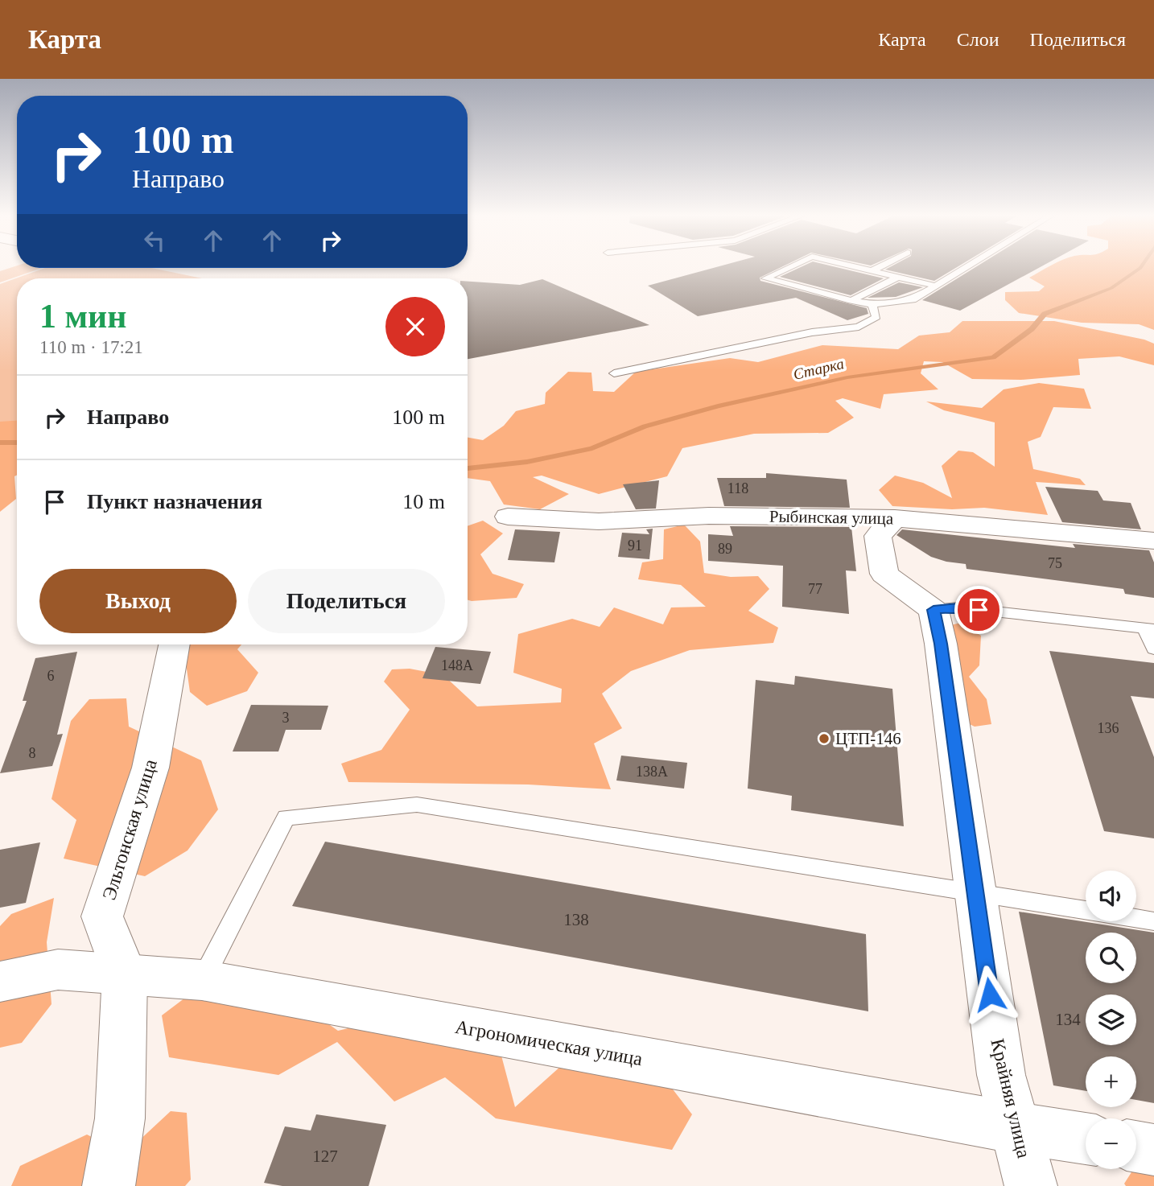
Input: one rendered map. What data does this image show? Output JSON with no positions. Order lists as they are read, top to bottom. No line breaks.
{"streets":{"street":["Рыбинская улица","Эльтонская улица","Агрономическая улица","Крайняя улица"]},"crossings":[["Эльтонская улица","Агрономическая улица"],["Агрономическая улица","Крайняя улица"]],"water":["Старка"],"places":["ЦТП-146"],"house_numbers":["118","91","89","75","77","148А","6","3","136","8","138А","138","134","127"],"page":{"header":"Карта","nav":["Карта","Слои","Поделиться"],"turn":["100 m","Направо"],"heading":["1 мин","110 m · 17:21"],"list":[{"name":"Направо","value":"100 m"},{"name":"Пункт назначения","value":"10 m"}],"buttons":["Выход","Поделиться"],"map_buttons":["+","−"]}}
